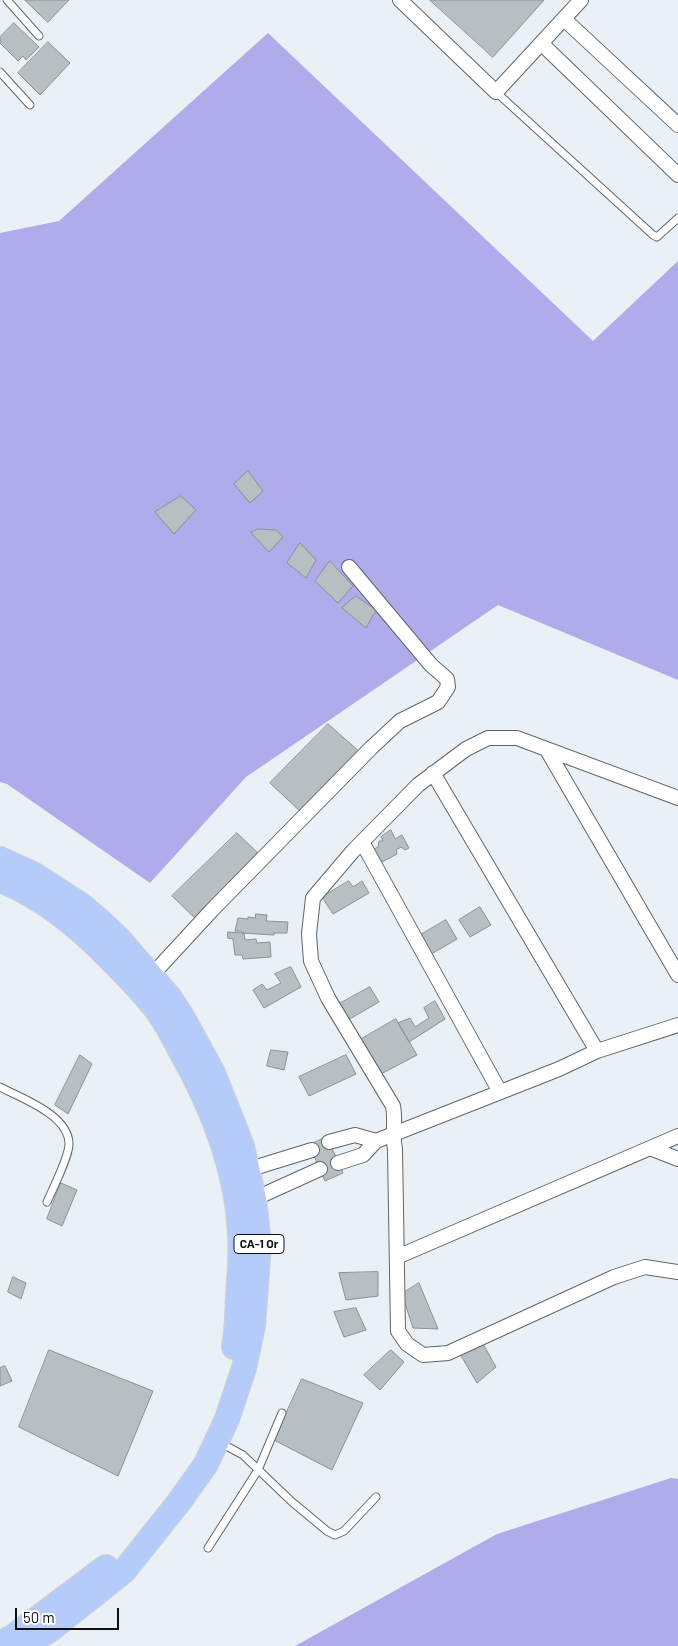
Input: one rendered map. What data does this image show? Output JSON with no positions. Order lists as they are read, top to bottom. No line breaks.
{"streets":{"highway":["CA-1 Or"]},"scale_bar":"50 m"}
